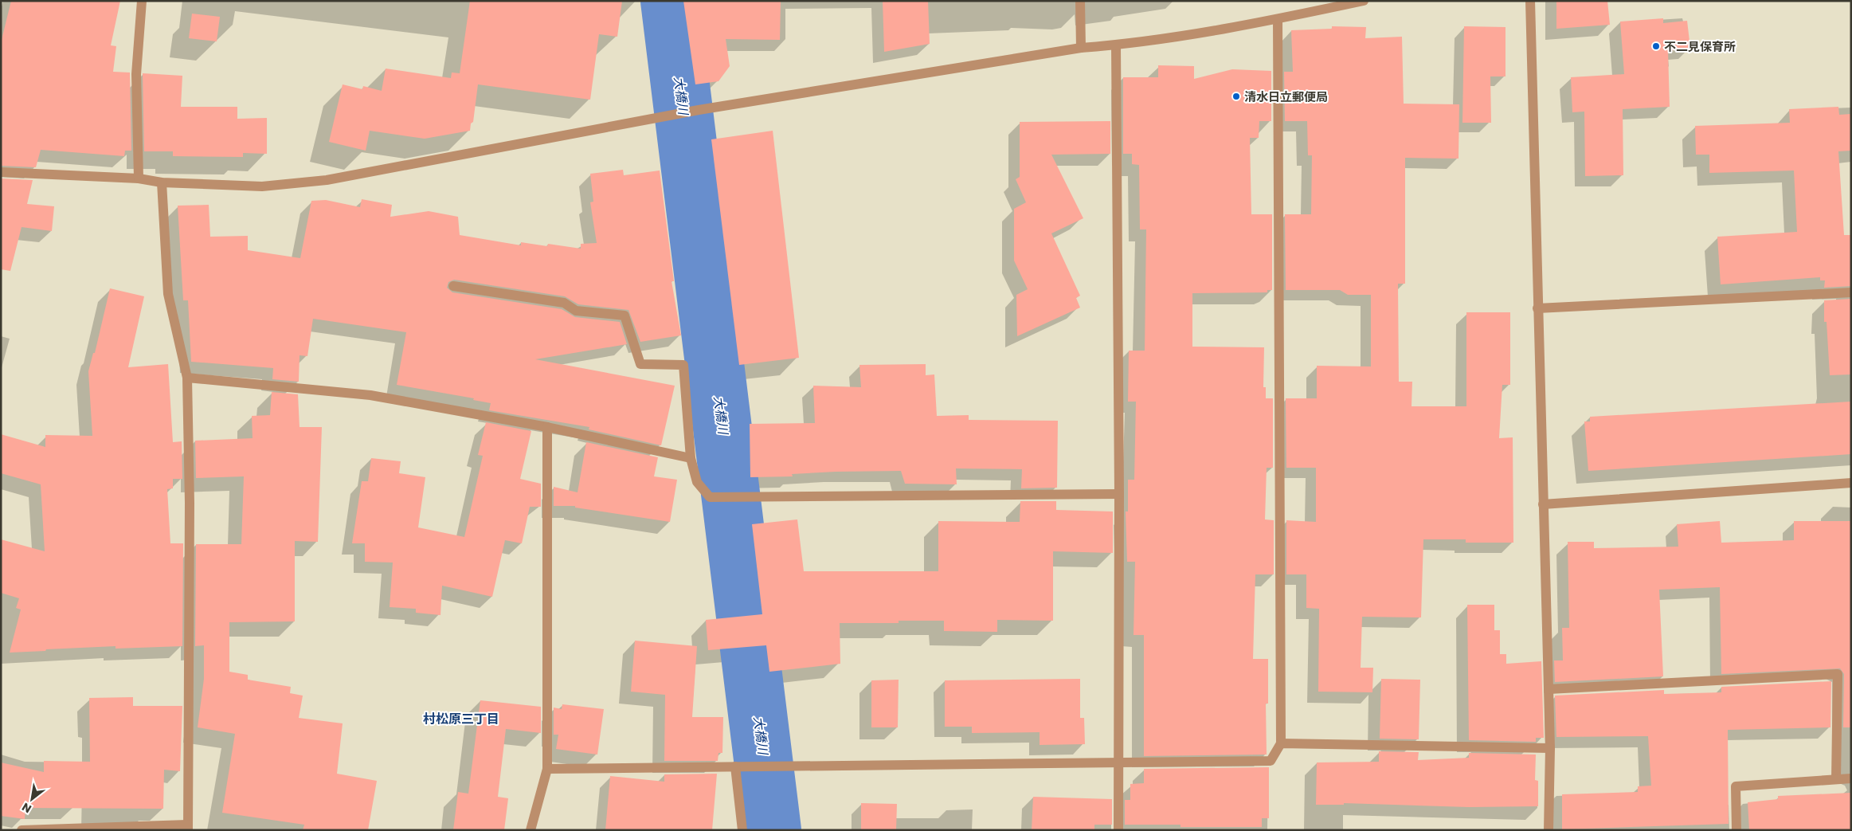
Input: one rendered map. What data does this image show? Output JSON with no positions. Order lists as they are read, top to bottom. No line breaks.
{"districts":["村松原三丁目"],"water":["大橋川"],"places":["不二見保育所","清水日立郵便局"],"north":"bottom left"}
